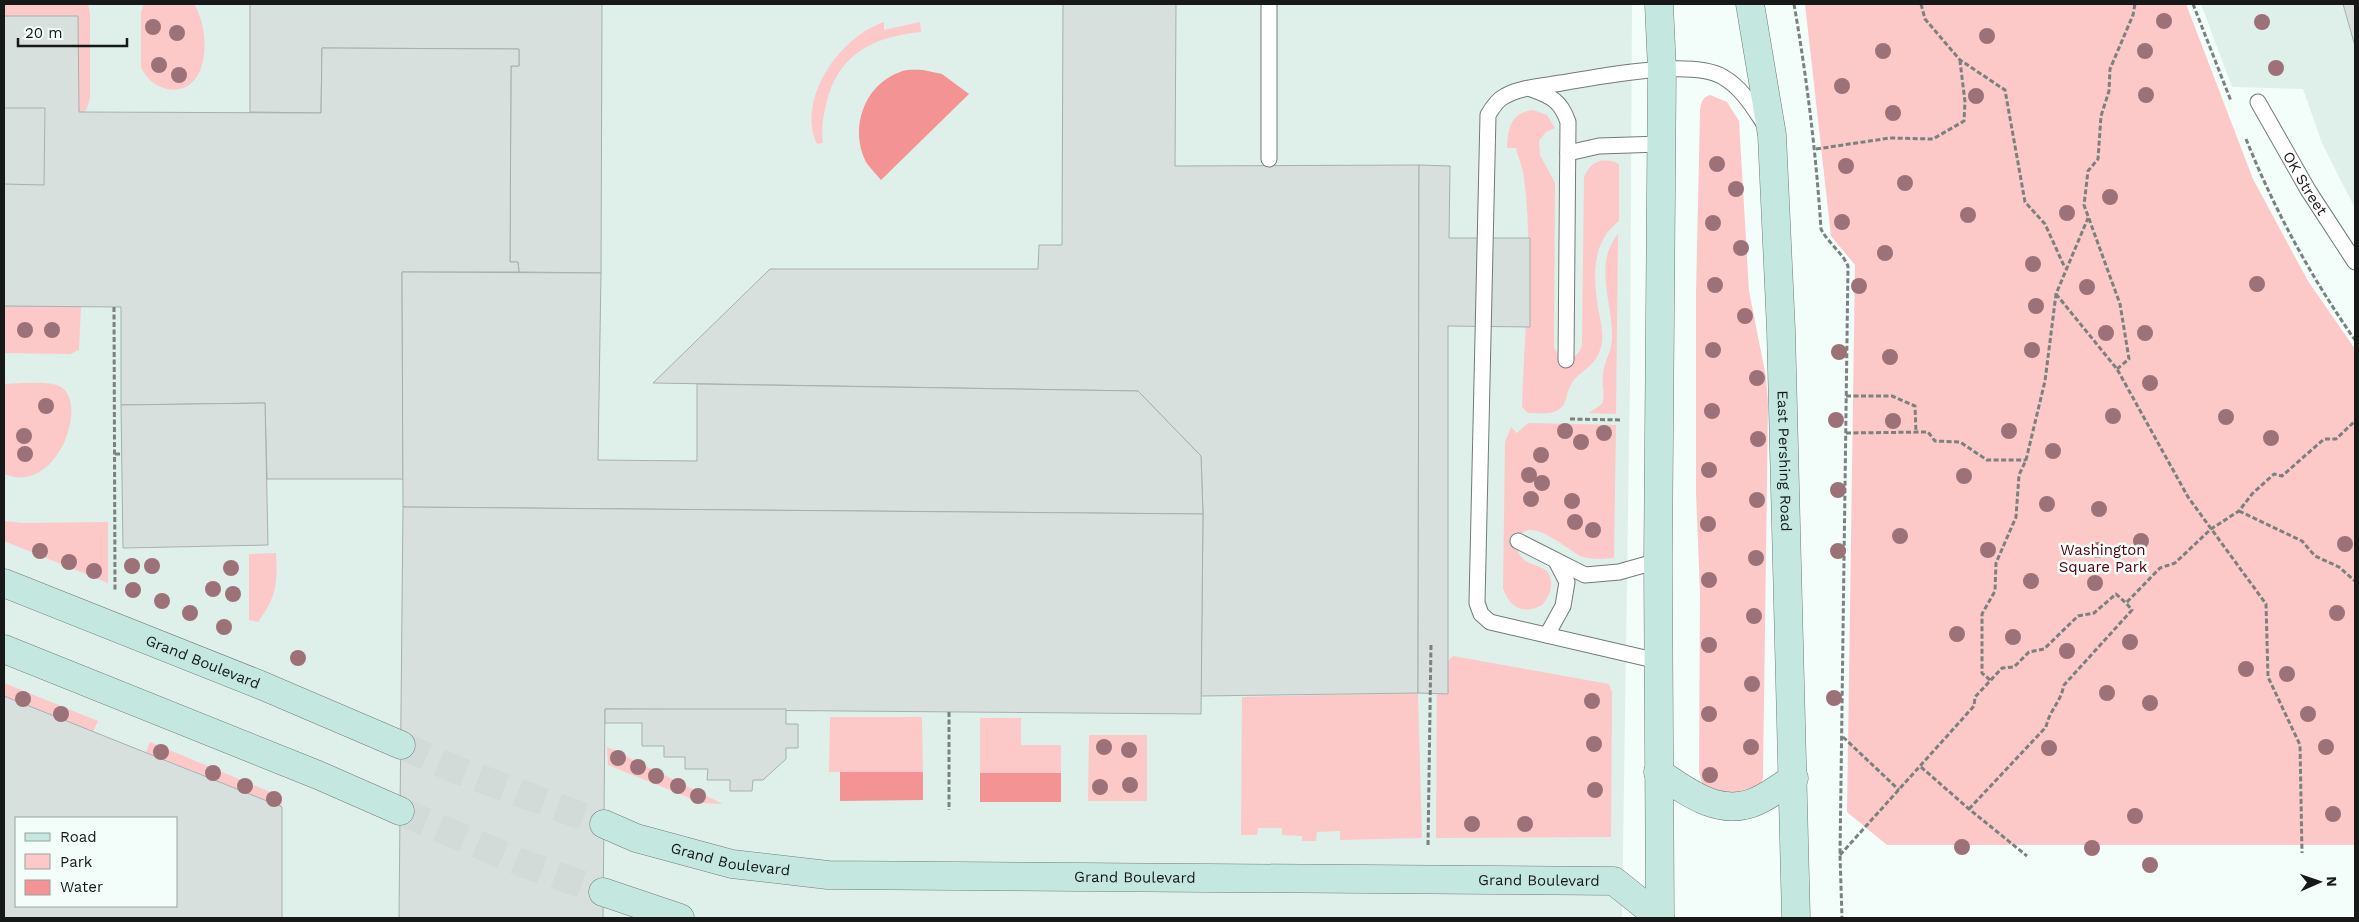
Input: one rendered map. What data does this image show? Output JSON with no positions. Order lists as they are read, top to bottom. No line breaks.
{"streets":{"main road":["East Pershing Road","Grand Boulevard"],"lane":["OK Street"]},"parks":["Washington Square Park"],"legend":["Road","Park","Water"],"scale_bar":"20 m","north":"right"}
